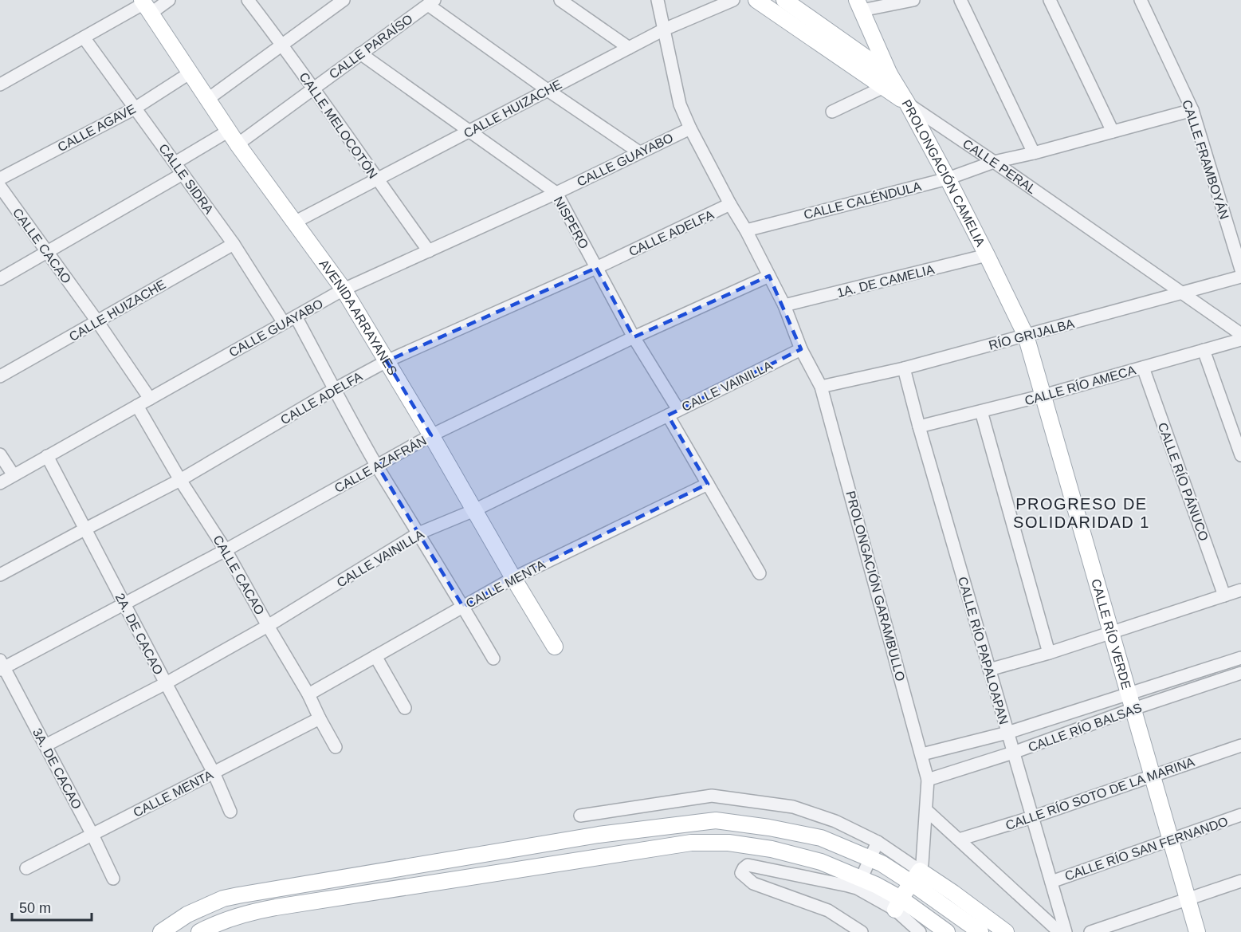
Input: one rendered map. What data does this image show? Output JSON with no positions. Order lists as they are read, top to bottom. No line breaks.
{"streets":{"main road":["CALLE PERAL","PROLONGACIÓN CAMELIA","AVENIDA ARRAYANES","CALLE RÍO VERDE"],"street":["CALLE PARAÍSO","CALLE HUIZACHE","CALLE MELOCOTÓN","CALLE AGAVE","CALLE GUAYABO","CALLE FRAMBOYÁN","CALLE SIDRA","CALLE CALÉNDULA","NISPERO","CALLE ADELFA","CALLE CACAO","1A. DE CAMELIA","RÍO GRIJALBA","CALLE RÍO AMECA","CALLE VAINILLA","CALLE AZAFRÁN","CALLE RÍO PÁNUCO","CALLE MENTA","PROLONGACIÓN GARAMBULLO","2A. DE CACAO","CALLE RÍO PAPALOAPAN","CALLE RÍO BALSAS","3A. DE CACAO","CALLE RÍO SOTO DE LA MARINA","CALLE RÍO SAN FERNANDO"]},"crossings":[["CALLE PARAÍSO","CALLE MELOCOTÓN"],["CALLE PARAÍSO","CALLE SIDRA"],["CALLE PARAÍSO","NISPERO"],["CALLE PARAÍSO","AVENIDA ARRAYANES"],["CALLE HUIZACHE","CALLE MELOCOTÓN"],["CALLE HUIZACHE","CALLE SIDRA"],["CALLE HUIZACHE","NISPERO"],["CALLE HUIZACHE","CALLE CACAO"],["CALLE HUIZACHE","AVENIDA ARRAYANES"],["CALLE HUIZACHE","PROLONGACIÓN GARAMBULLO"],["CALLE MELOCOTÓN","CALLE GUAYABO"],["CALLE AGAVE","CALLE SIDRA"],["CALLE AGAVE","AVENIDA ARRAYANES"],["CALLE GUAYABO","CALLE SIDRA"],["CALLE GUAYABO","NISPERO"],["CALLE GUAYABO","CALLE CACAO"],["CALLE GUAYABO","AVENIDA ARRAYANES"],["CALLE GUAYABO","PROLONGACIÓN GARAMBULLO"],["CALLE GUAYABO","2A. DE CACAO"],["CALLE FRAMBOYÁN","CALLE CALÉNDULA"],["CALLE PERAL","PROLONGACIÓN CAMELIA"],["CALLE PERAL","CALLE CALÉNDULA"],["CALLE PERAL","RÍO GRIJALBA"],["PROLONGACIÓN CAMELIA","CALLE CALÉNDULA"],["PROLONGACIÓN CAMELIA","1A. DE CAMELIA"],["PROLONGACIÓN CAMELIA","RÍO GRIJALBA"],["PROLONGACIÓN CAMELIA","CALLE RÍO VERDE"],["CALLE CALÉNDULA","PROLONGACIÓN GARAMBULLO"],["NISPERO","CALLE ADELFA"],["NISPERO","CALLE VAINILLA"],["NISPERO","CALLE AZAFRÁN"],["NISPERO","CALLE MENTA"],["CALLE ADELFA","CALLE CACAO"],["CALLE ADELFA","AVENIDA ARRAYANES"],["CALLE ADELFA","PROLONGACIÓN GARAMBULLO"],["CALLE ADELFA","2A. DE CACAO"],["CALLE CACAO","CALLE VAINILLA"],["CALLE CACAO","CALLE AZAFRÁN"],["CALLE CACAO","CALLE MENTA"],["1A. DE CAMELIA","PROLONGACIÓN GARAMBULLO"],["AVENIDA ARRAYANES","CALLE VAINILLA"],["AVENIDA ARRAYANES","CALLE AZAFRÁN"],["AVENIDA ARRAYANES","CALLE MENTA"],["RÍO GRIJALBA","PROLONGACIÓN GARAMBULLO"],["RÍO GRIJALBA","CALLE RÍO VERDE"],["RÍO GRIJALBA","CALLE RÍO PAPALOAPAN"],["CALLE RÍO AMECA","CALLE RÍO PÁNUCO"],["CALLE RÍO AMECA","CALLE RÍO VERDE"],["CALLE RÍO AMECA","CALLE RÍO PAPALOAPAN"],["CALLE VAINILLA","PROLONGACIÓN GARAMBULLO"],["CALLE VAINILLA","2A. DE CACAO"],["CALLE VAINILLA","3A. DE CACAO"],["CALLE AZAFRÁN","PROLONGACIÓN GARAMBULLO"],["CALLE AZAFRÁN","2A. DE CACAO"],["CALLE AZAFRÁN","3A. DE CACAO"],["CALLE MENTA","2A. DE CACAO"],["CALLE MENTA","3A. DE CACAO"],["PROLONGACIÓN GARAMBULLO","CALLE RÍO BALSAS"],["CALLE RÍO VERDE","CALLE RÍO BALSAS"],["CALLE RÍO VERDE","CALLE RÍO SOTO DE LA MARINA"],["CALLE RÍO VERDE","CALLE RÍO SAN FERNANDO"],["CALLE RÍO PAPALOAPAN","CALLE RÍO BALSAS"],["CALLE RÍO PAPALOAPAN","CALLE RÍO SOTO DE LA MARINA"],["CALLE RÍO PAPALOAPAN","CALLE RÍO SAN FERNANDO"]],"districts":["PROGRESO DE SOLIDARIDAD 1"],"scale_bar":"50 m"}
